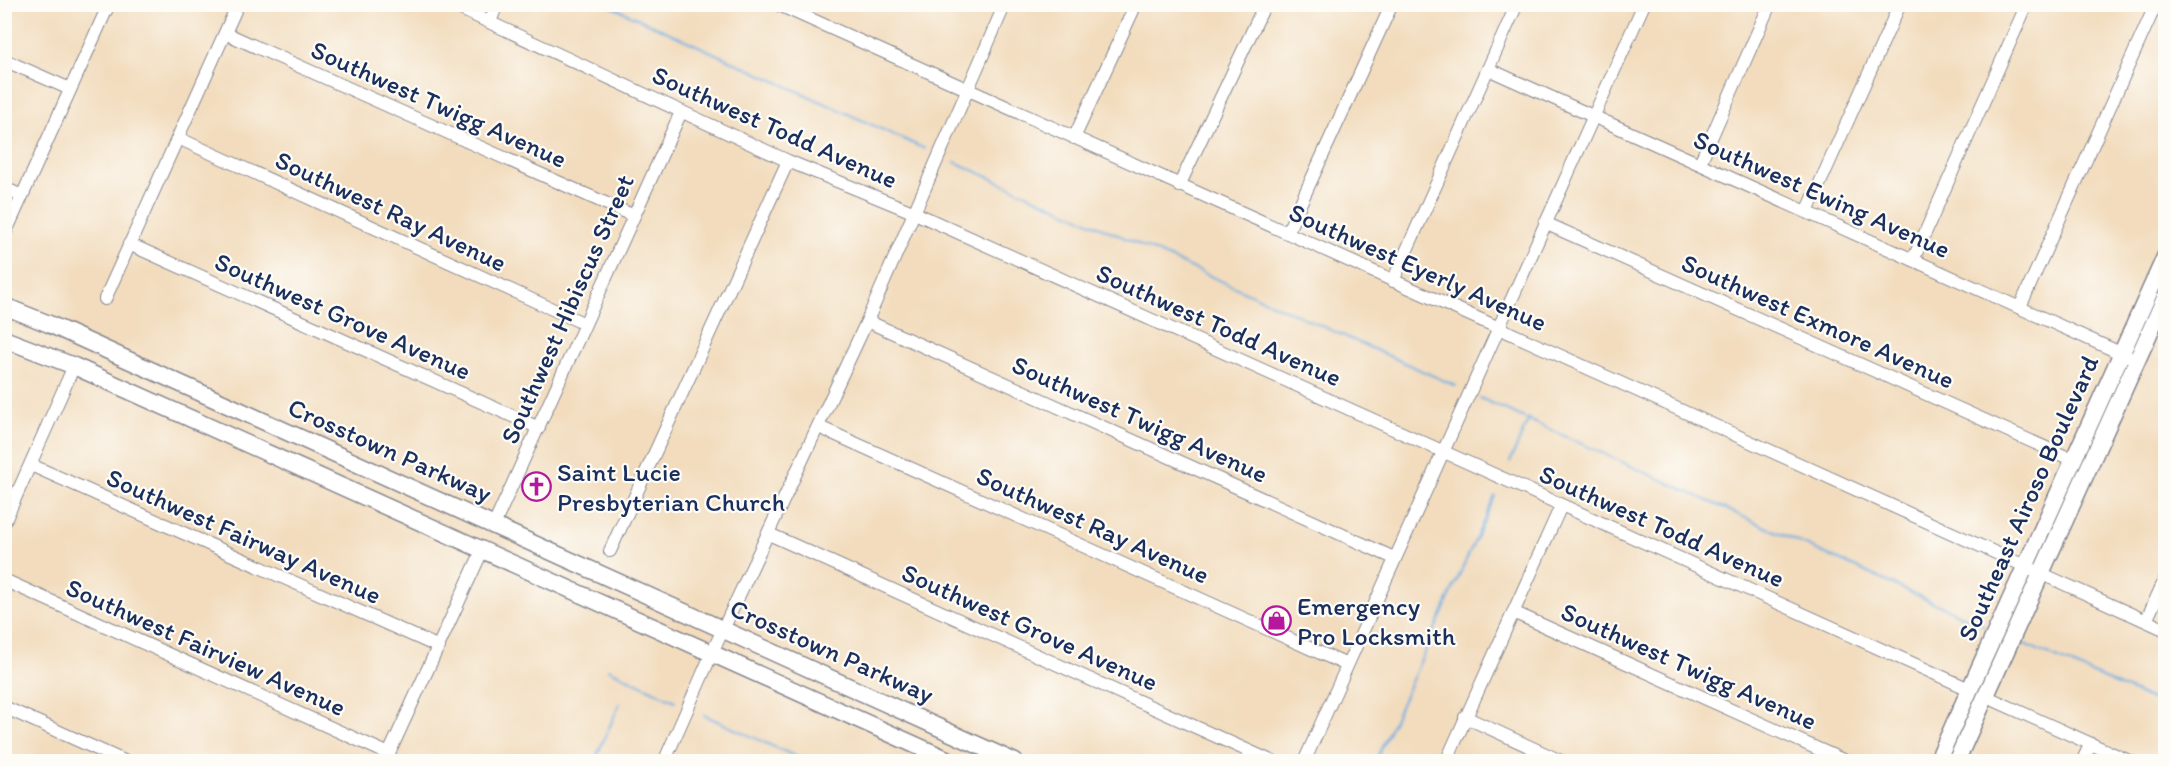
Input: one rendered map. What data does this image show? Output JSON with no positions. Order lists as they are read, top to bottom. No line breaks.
{"streets":{"main road":["Crosstown Parkway","Southeast Airoso Boulevard"],"street":["Southwest Twigg Avenue","Southwest Todd Avenue","Southwest Ewing Avenue","Southwest Ray Avenue","Southwest Eyerly Avenue","Southwest Hibiscus Street","Southwest Grove Avenue","Southwest Exmore Avenue","Southwest Fairway Avenue","Southwest Fairview Avenue"]},"crossings":[["Southwest Twigg Avenue","Southwest Hibiscus Street"],["Southwest Todd Avenue","Southwest Hibiscus Street"],["Southwest Todd Avenue","Southeast Airoso Boulevard"],["Southwest Ewing Avenue","Southeast Airoso Boulevard"],["Southwest Ray Avenue","Southwest Hibiscus Street"],["Southwest Eyerly Avenue","Southeast Airoso Boulevard"],["Southwest Hibiscus Street","Southwest Grove Avenue"],["Southwest Hibiscus Street","Crosstown Parkway"],["Southwest Exmore Avenue","Southeast Airoso Boulevard"]],"places":{"church":["Saint Lucie Presbyterian Church"],"shop":["Emergency Pro Locksmith"]}}
